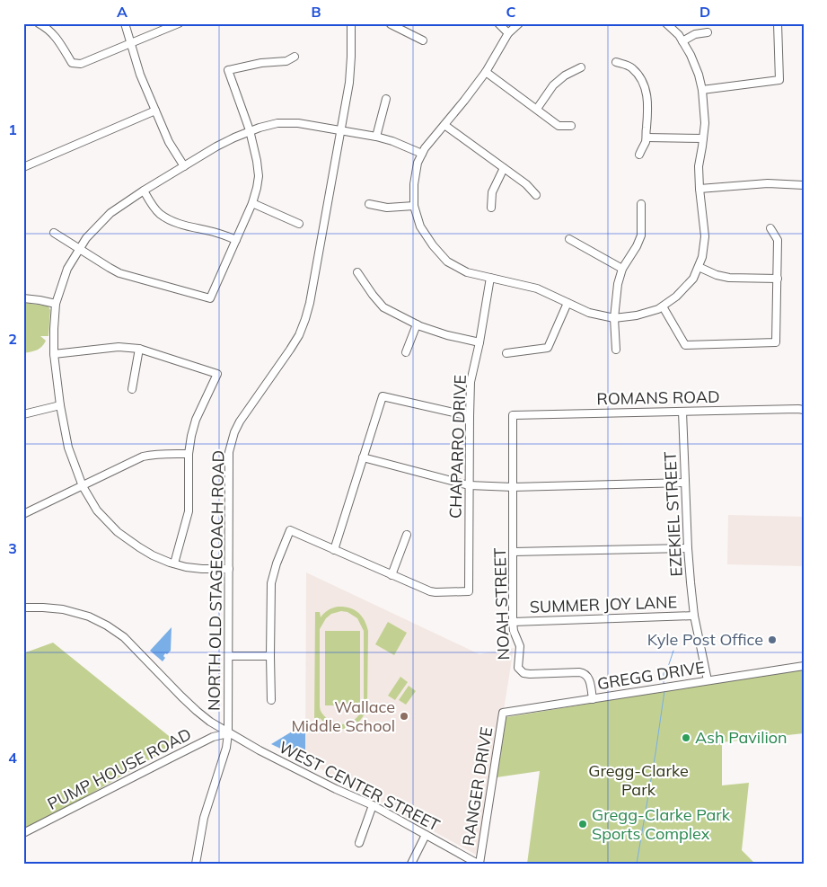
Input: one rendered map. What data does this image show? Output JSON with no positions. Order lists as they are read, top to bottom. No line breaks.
{"streets":{"street":["ROMANS ROAD","CHAPARRO DRIVE","EZEKIEL STREET","NORTH OLD STAGECOACH ROAD","NOAH STREET","SUMMER JOY LANE","GREGG DRIVE","PUMP HOUSE ROAD","WEST CENTER STREET","RANGER DRIVE"]},"crossings":[["ROMANS ROAD","EZEKIEL STREET"],["ROMANS ROAD","NOAH STREET"],["EZEKIEL STREET","SUMMER JOY LANE"],["EZEKIEL STREET","GREGG DRIVE"],["NORTH OLD STAGECOACH ROAD","PUMP HOUSE ROAD"],["NORTH OLD STAGECOACH ROAD","WEST CENTER STREET"],["NOAH STREET","SUMMER JOY LANE"],["NOAH STREET","GREGG DRIVE"],["GREGG DRIVE","RANGER DRIVE"],["PUMP HOUSE ROAD","WEST CENTER STREET"],["WEST CENTER STREET","RANGER DRIVE"]],"parks":["Gregg-Clarke Park"],"places":["Kyle Post Office","Wallace Middle School","Ash Pavilion","Gregg-Clarke Park Sports Complex"],"grid":{"columns":["A","B","C","D"],"rows":["1","2","3","4"]}}
